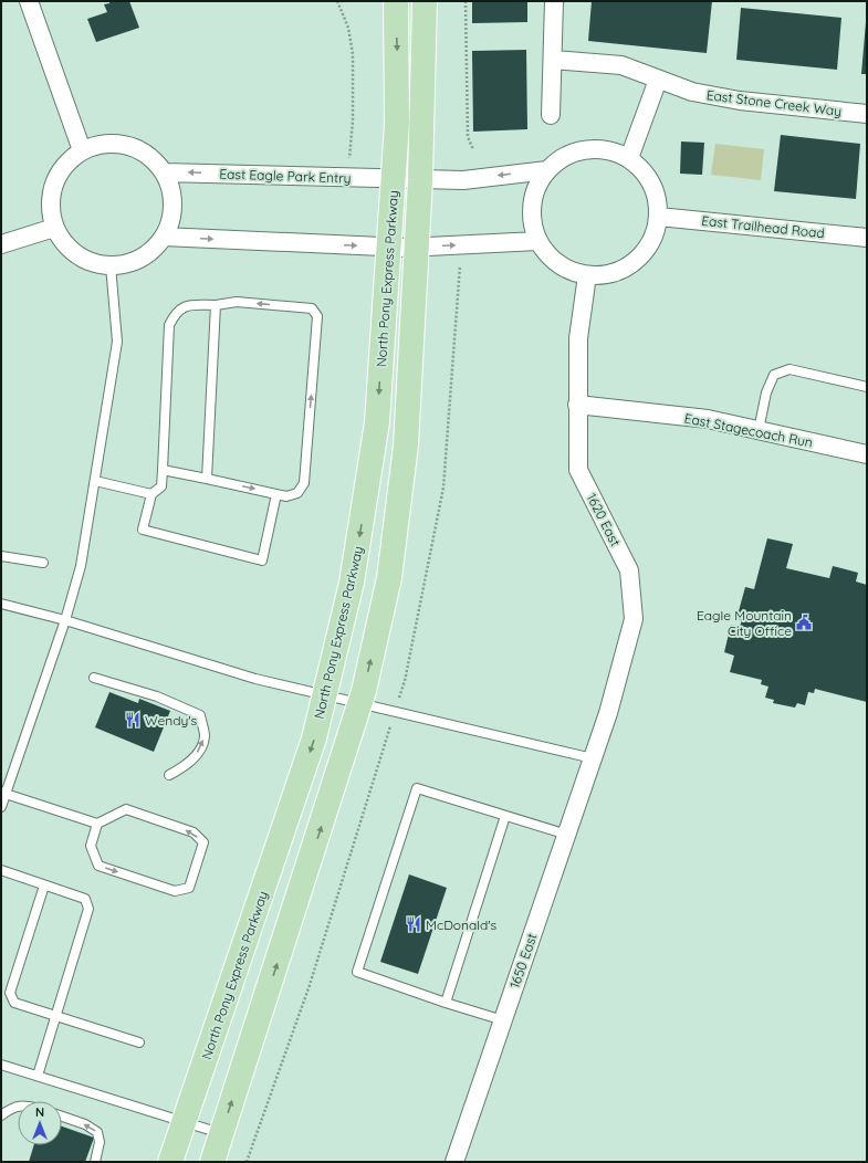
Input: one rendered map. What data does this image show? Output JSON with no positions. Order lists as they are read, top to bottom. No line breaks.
{"streets":{"main road":["North Pony Express Parkway"],"street":["East Stone Creek Way","East Eagle Park Entry","East Trailhead Road","East Stagecoach Run","1620 East","1650 East"]},"crossings":[["East Eagle Park Entry","North Pony Express Parkway"],["East Trailhead Road","1620 East"],["East Stagecoach Run","1620 East"],["1620 East","1650 East"]],"places":{"public building":["Eagle Mountain City Office"],"restaurant":["Wendy's","McDonald's"]},"north":"top"}
